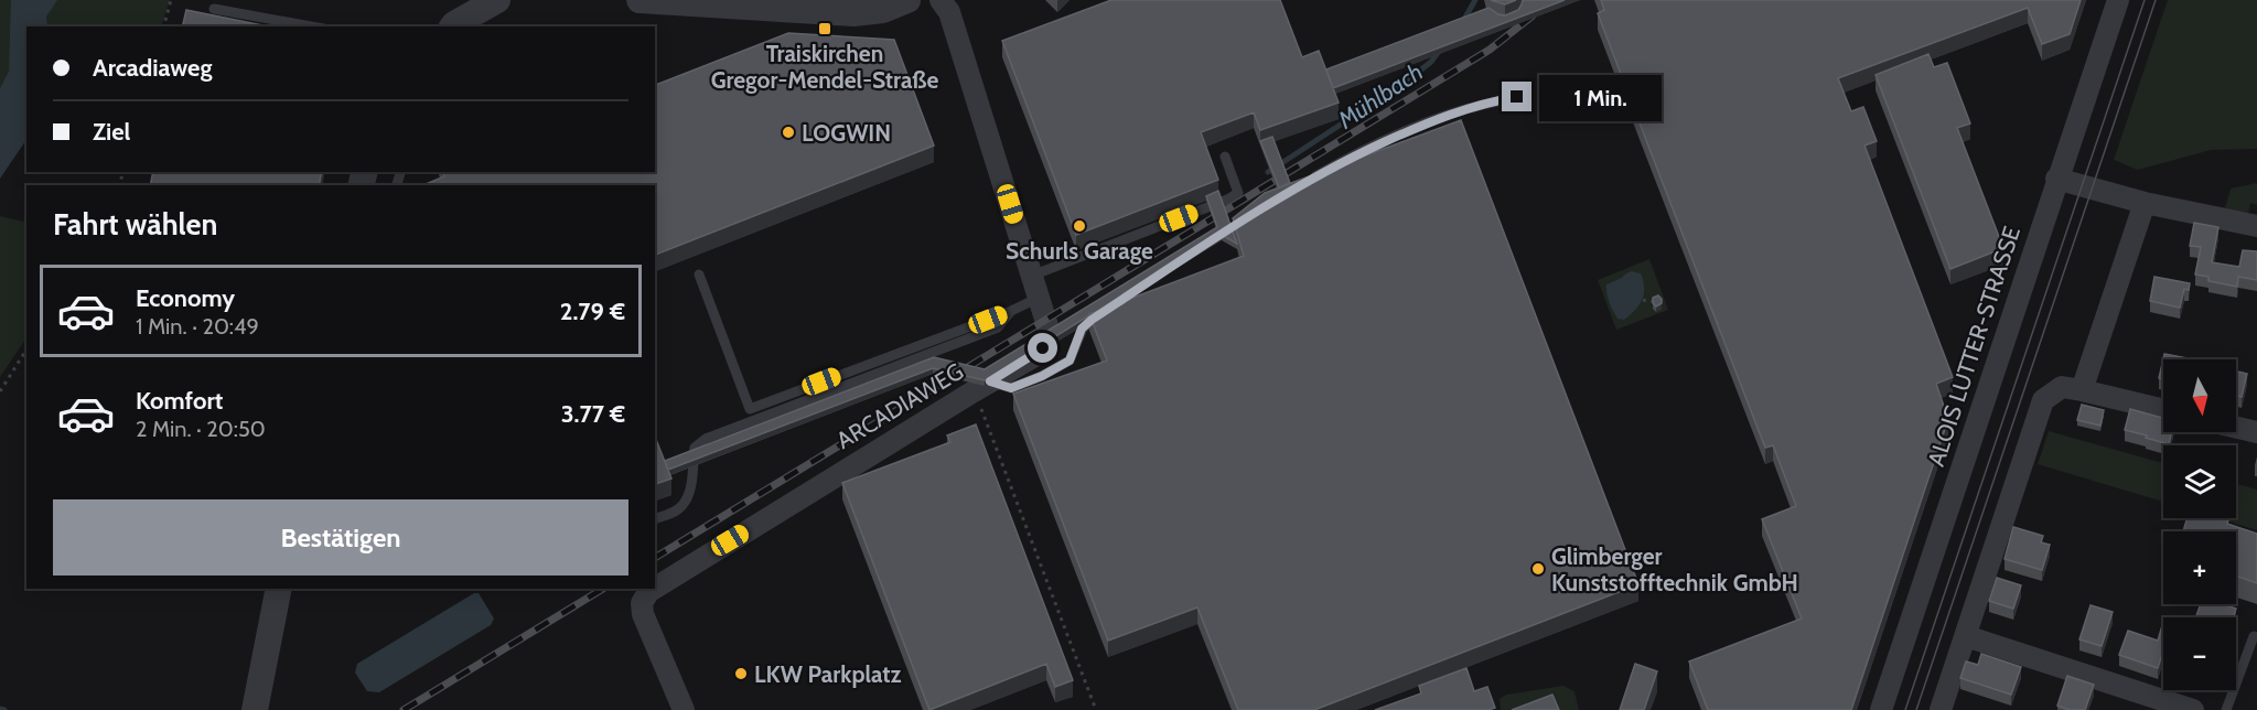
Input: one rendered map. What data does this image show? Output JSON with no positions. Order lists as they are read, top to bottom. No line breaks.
{"streets":{"street":["ALOIS LUTTER-STRASSE","ARCADIAWEG"]},"water":["Mühlbach"],"places":{"transit":["Traiskirchen Gregor-Mendel-Straße"],"other":["LOGWIN","Schurls Garage","Glimberger Kunststofftechnik GmbH","LKW Parkplatz"]},"north":"bottom","page":{"banner":["Arcadiaweg","Ziel"],"bubble":"1 Min.","heading":"Fahrt wählen","list":[{"name":"Economy","note":"1 Min. · 20:49","value":"2.79 €"},{"name":"Komfort","note":"2 Min. · 20:50","value":"3.77 €"}],"map_buttons":["+","−"],"buttons":"Bestätigen"}}
